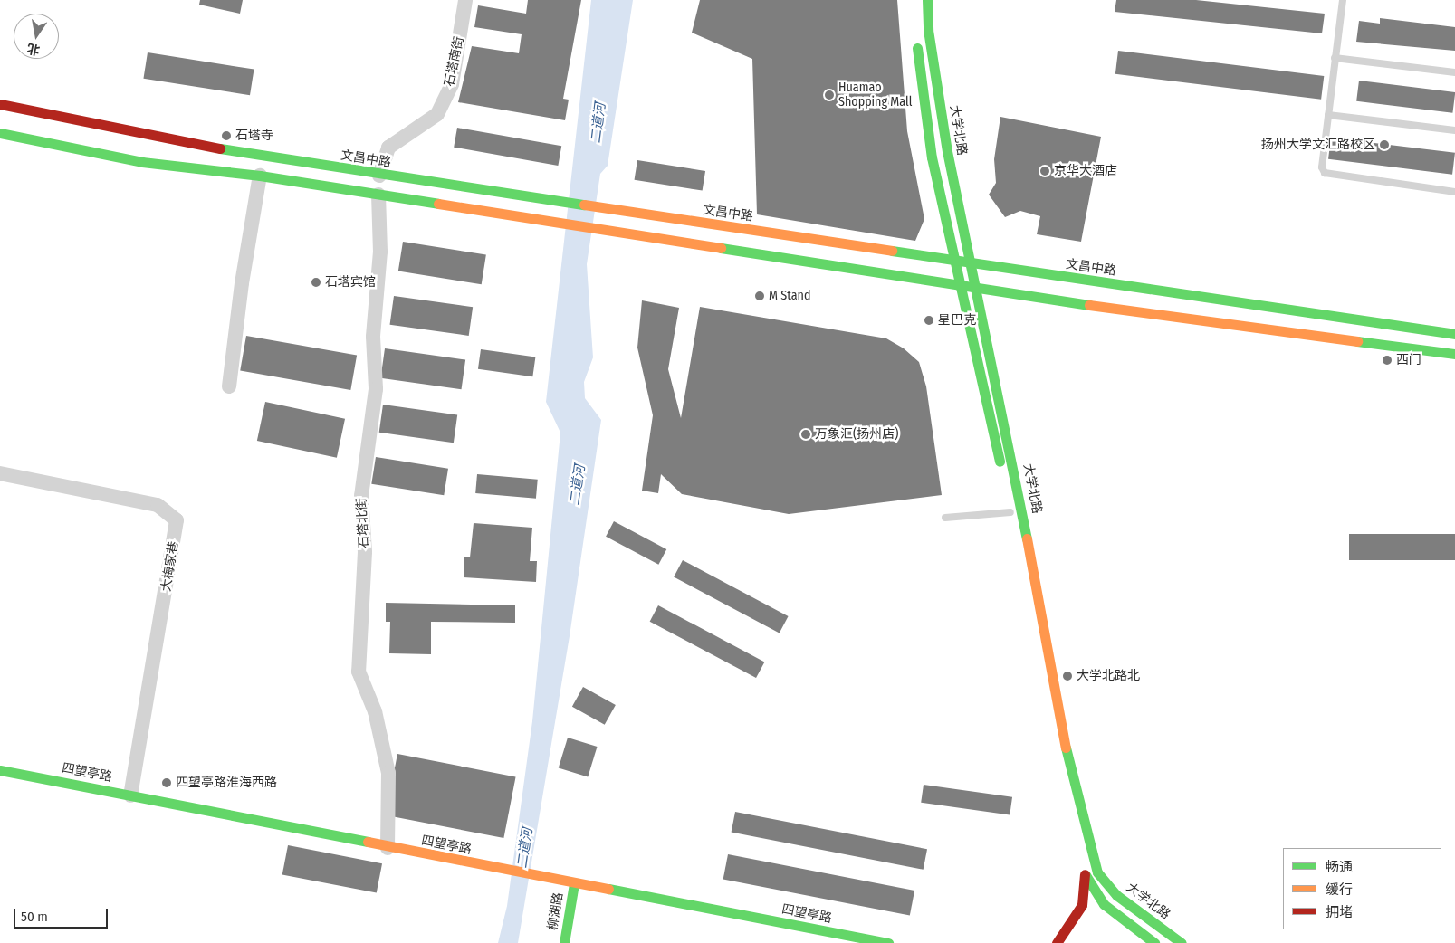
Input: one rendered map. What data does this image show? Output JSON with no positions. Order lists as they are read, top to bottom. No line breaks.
{"streets":{"main road":["大学北路","文昌中路","四望亭路","柳湖路"],"street":["石塔南街","石塔北街","大梅家巷"]},"crossings":[["石塔南街","文昌中路"],["大学北路","文昌中路"],["石塔北街","四望亭路"],["大梅家巷","四望亭路"],["四望亭路","柳湖路"]],"water":["二道河"],"places":["Huamao Shopping Mall","石塔寺","扬州大学文汇路校区","京华大酒店","石塔宾馆","M Stand","星巴克","西门","万象汇(扬州店)","大学北路北","四望亭路淮海西路"],"legend":["畅通","缓行","拥堵"],"scale_bar":"50 m","north":"bottom"}
